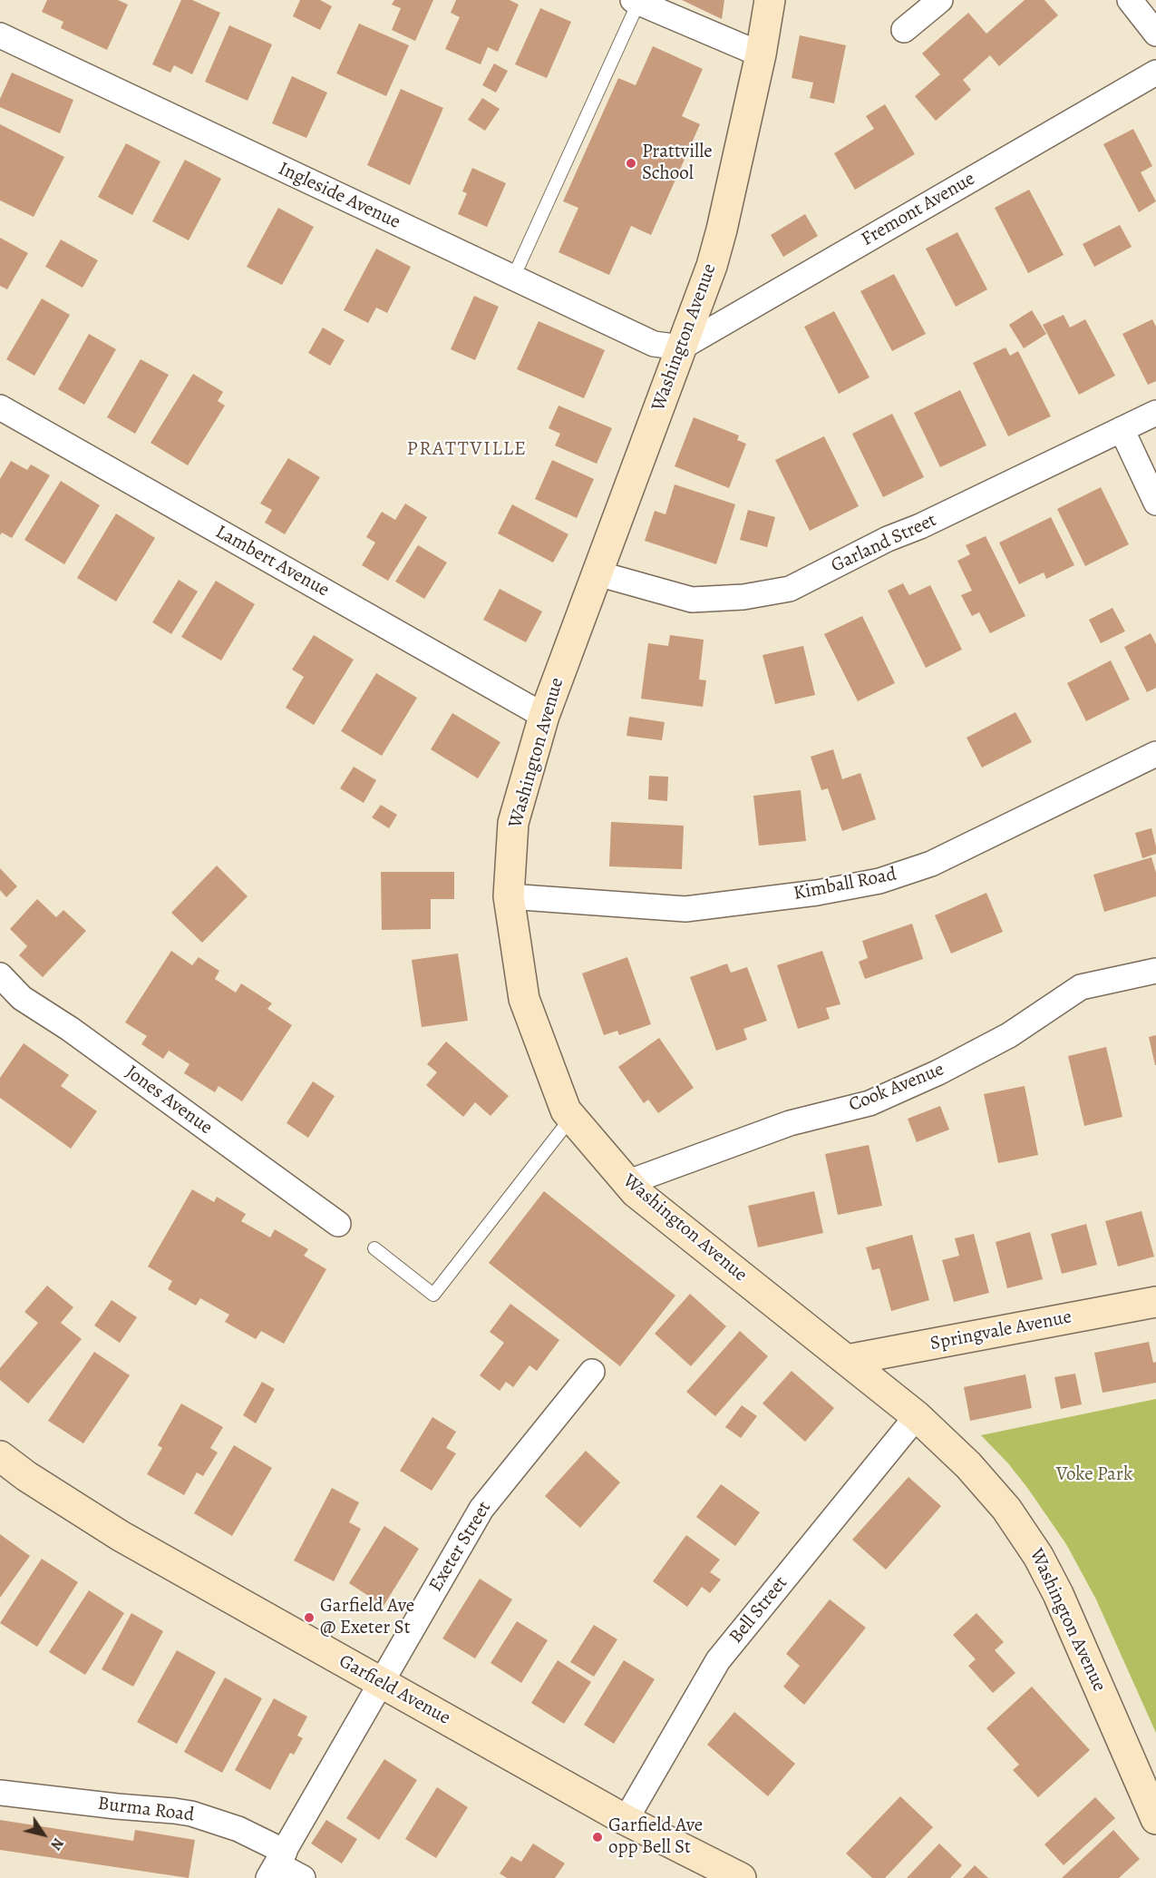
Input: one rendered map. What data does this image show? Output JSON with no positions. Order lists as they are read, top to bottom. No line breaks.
{"streets":{"main road":["Washington Avenue","Springvale Avenue","Garfield Avenue"],"street":["Ingleside Avenue","Fremont Avenue","Garland Street","Lambert Avenue","Kimball Road","Cook Avenue","Jones Avenue","Exeter Street","Bell Street","Burma Road"]},"crossings":[["Ingleside Avenue","Fremont Avenue"],["Ingleside Avenue","Washington Avenue"],["Fremont Avenue","Washington Avenue"],["Washington Avenue","Garland Street"],["Washington Avenue","Lambert Avenue"],["Washington Avenue","Kimball Road"],["Washington Avenue","Cook Avenue"],["Washington Avenue","Springvale Avenue"],["Washington Avenue","Bell Street"],["Exeter Street","Garfield Avenue"],["Exeter Street","Burma Road"],["Bell Street","Garfield Avenue"]],"districts":["PRATTVILLE"],"parks":["Voke Park"],"places":["Prattville School","Garfield Ave @ Exeter St","Garfield Ave opp Bell St"],"north":"bottom right"}
